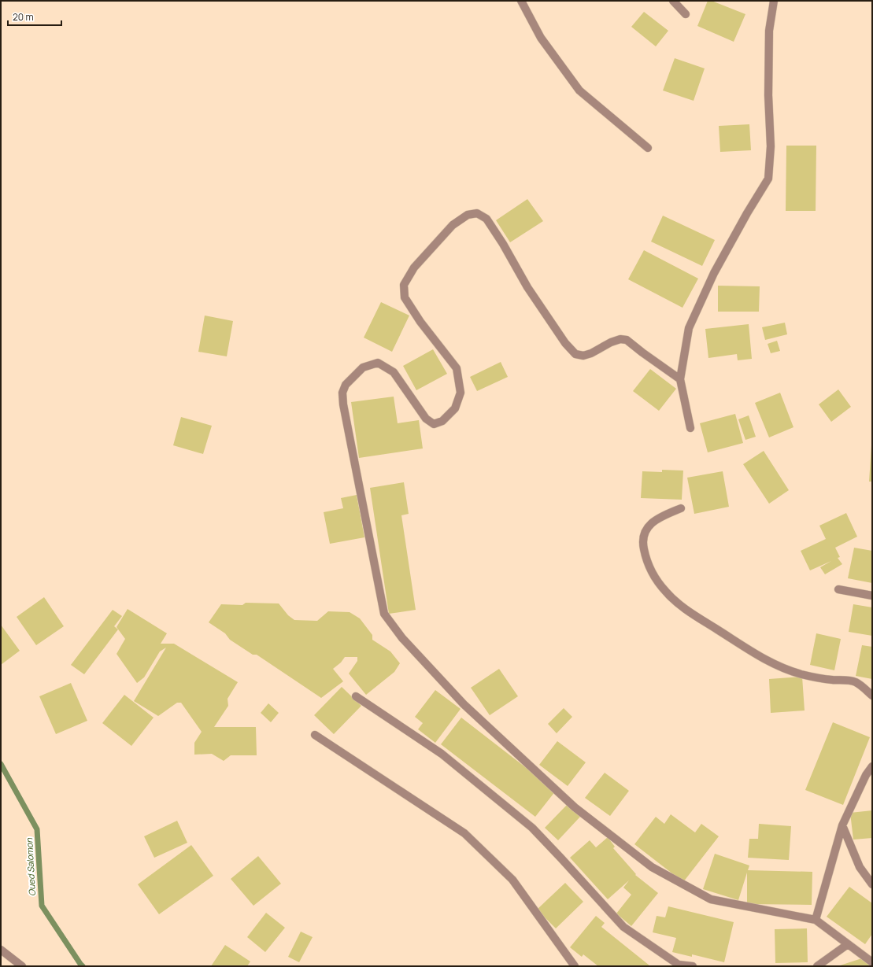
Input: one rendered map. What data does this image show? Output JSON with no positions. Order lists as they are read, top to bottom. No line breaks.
{"water":["Oued Salomon"],"scale_bar":"20 m"}
